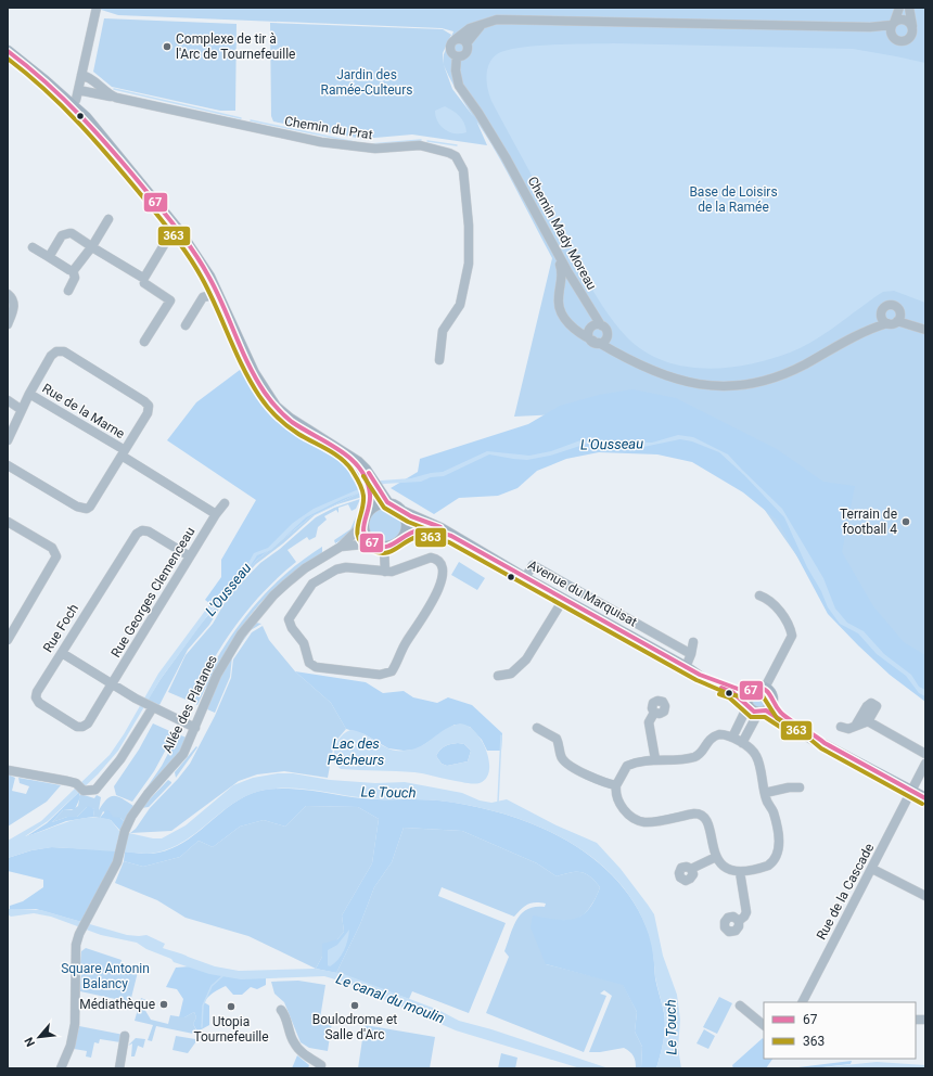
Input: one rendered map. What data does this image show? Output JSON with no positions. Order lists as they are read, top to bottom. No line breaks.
{"streets":{"main road":["Avenue du Marquisat"],"street":["Chemin du Prat","Chemin Mady Moreau","Rue de la Marne","Rue Georges Clemenceau","Rue Foch","Allée des Platanes","Rue de la Cascade"]},"crossings":[["Rue Georges Clemenceau","Rue Foch"],["Avenue du Marquisat","Allée des Platanes"]],"water":["L'Ousseau","Lac des Pêcheurs","Le Touch","Le canal du moulin"],"parks":["Jardin des Ramée-Culteurs","Base de Loisirs de la Ramée","Square Antonin Balancy"],"places":["Complexe de tir à l'Arc de Tournefeuille","Terrain de football 4","Médiathèque","Boulodrome et Salle d'Arc","Utopia Tournefeuille"],"lines":["transit line 67","transit line 363"],"legend":["67","363"],"north":"bottom left"}
